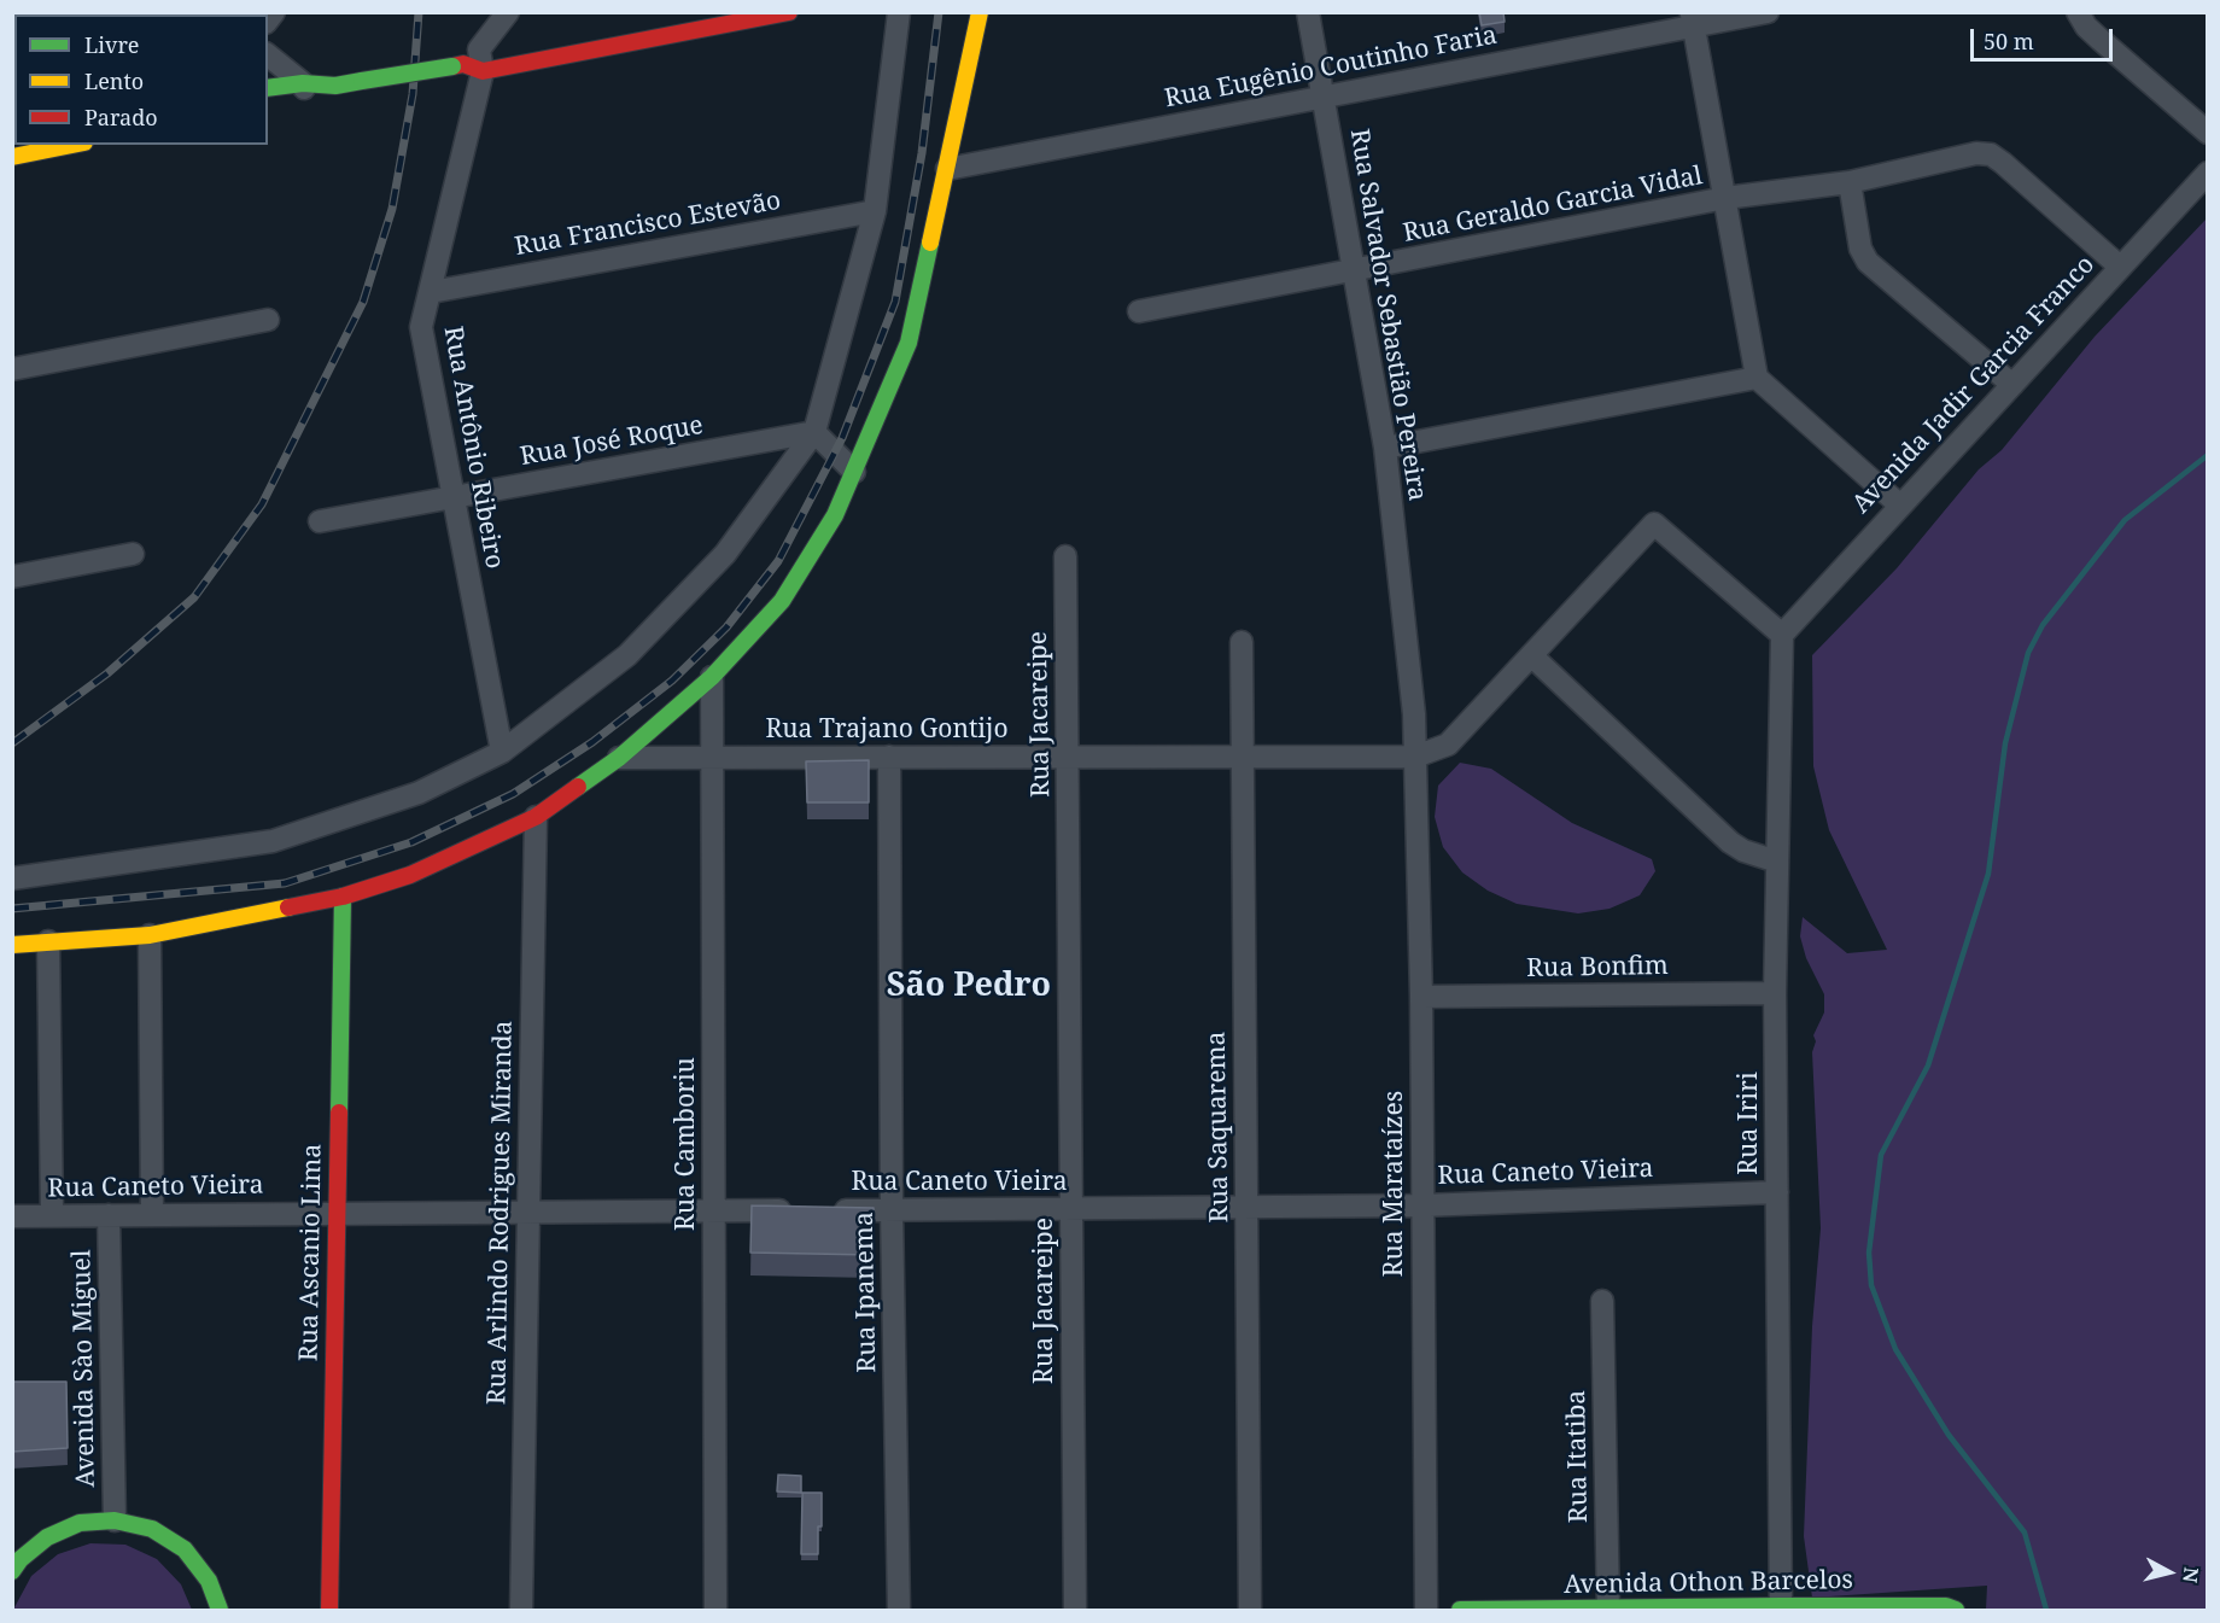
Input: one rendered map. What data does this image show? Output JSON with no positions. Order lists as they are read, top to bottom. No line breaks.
{"streets":{"street":["Rua Eugênio Coutinho Faria","Rua Geraldo Garcia Vidal","Rua Francisco Estevão","Rua Salvador Sebastião Pereira","Avenida Jadir Garcia Franco","Rua José Roque","Rua Antônio Ribeiro","Rua Jacareipe","Rua Trajano Gontijo","Rua Bonfim","Rua Iriri","Rua Saquarema","Rua Camboriu","Rua Caneto Vieira","Rua Marataízes","Rua Arlindo Rodrigues Miranda","Rua Ascanio Lima","Rua Ipanema","Avenida Sào Miguel","Rua Itatiba","Avenida Othon Barcelos"]},"crossings":[["Rua Eugênio Coutinho Faria","Rua Salvador Sebastião Pereira"],["Rua Geraldo Garcia Vidal","Rua Salvador Sebastião Pereira"],["Rua Geraldo Garcia Vidal","Avenida Jadir Garcia Franco"],["Rua Francisco Estevão","Rua Antônio Ribeiro"],["Rua Salvador Sebastião Pereira","Rua Trajano Gontijo"],["Rua Salvador Sebastião Pereira","Rua Marataízes"],["Avenida Jadir Garcia Franco","Rua Iriri"],["Rua José Roque","Rua Antônio Ribeiro"],["Rua Jacareipe","Rua Trajano Gontijo"],["Rua Jacareipe","Rua Caneto Vieira"],["Rua Trajano Gontijo","Rua Saquarema"],["Rua Trajano Gontijo","Rua Camboriu"],["Rua Trajano Gontijo","Rua Marataízes"],["Rua Trajano Gontijo","Rua Ipanema"],["Rua Bonfim","Rua Iriri"],["Rua Bonfim","Rua Marataízes"],["Rua Iriri","Rua Caneto Vieira"],["Rua Iriri","Avenida Othon Barcelos"],["Rua Saquarema","Rua Caneto Vieira"],["Rua Camboriu","Rua Caneto Vieira"],["Rua Caneto Vieira","Rua Marataízes"],["Rua Caneto Vieira","Rua Arlindo Rodrigues Miranda"],["Rua Caneto Vieira","Rua Ascanio Lima"],["Rua Caneto Vieira","Rua Ipanema"],["Rua Caneto Vieira","Avenida Sào Miguel"],["Rua Itatiba","Avenida Othon Barcelos"]],"districts":["São Pedro"],"legend":["Livre","Lento","Parado"],"scale_bar":"50 m","north":"right"}
